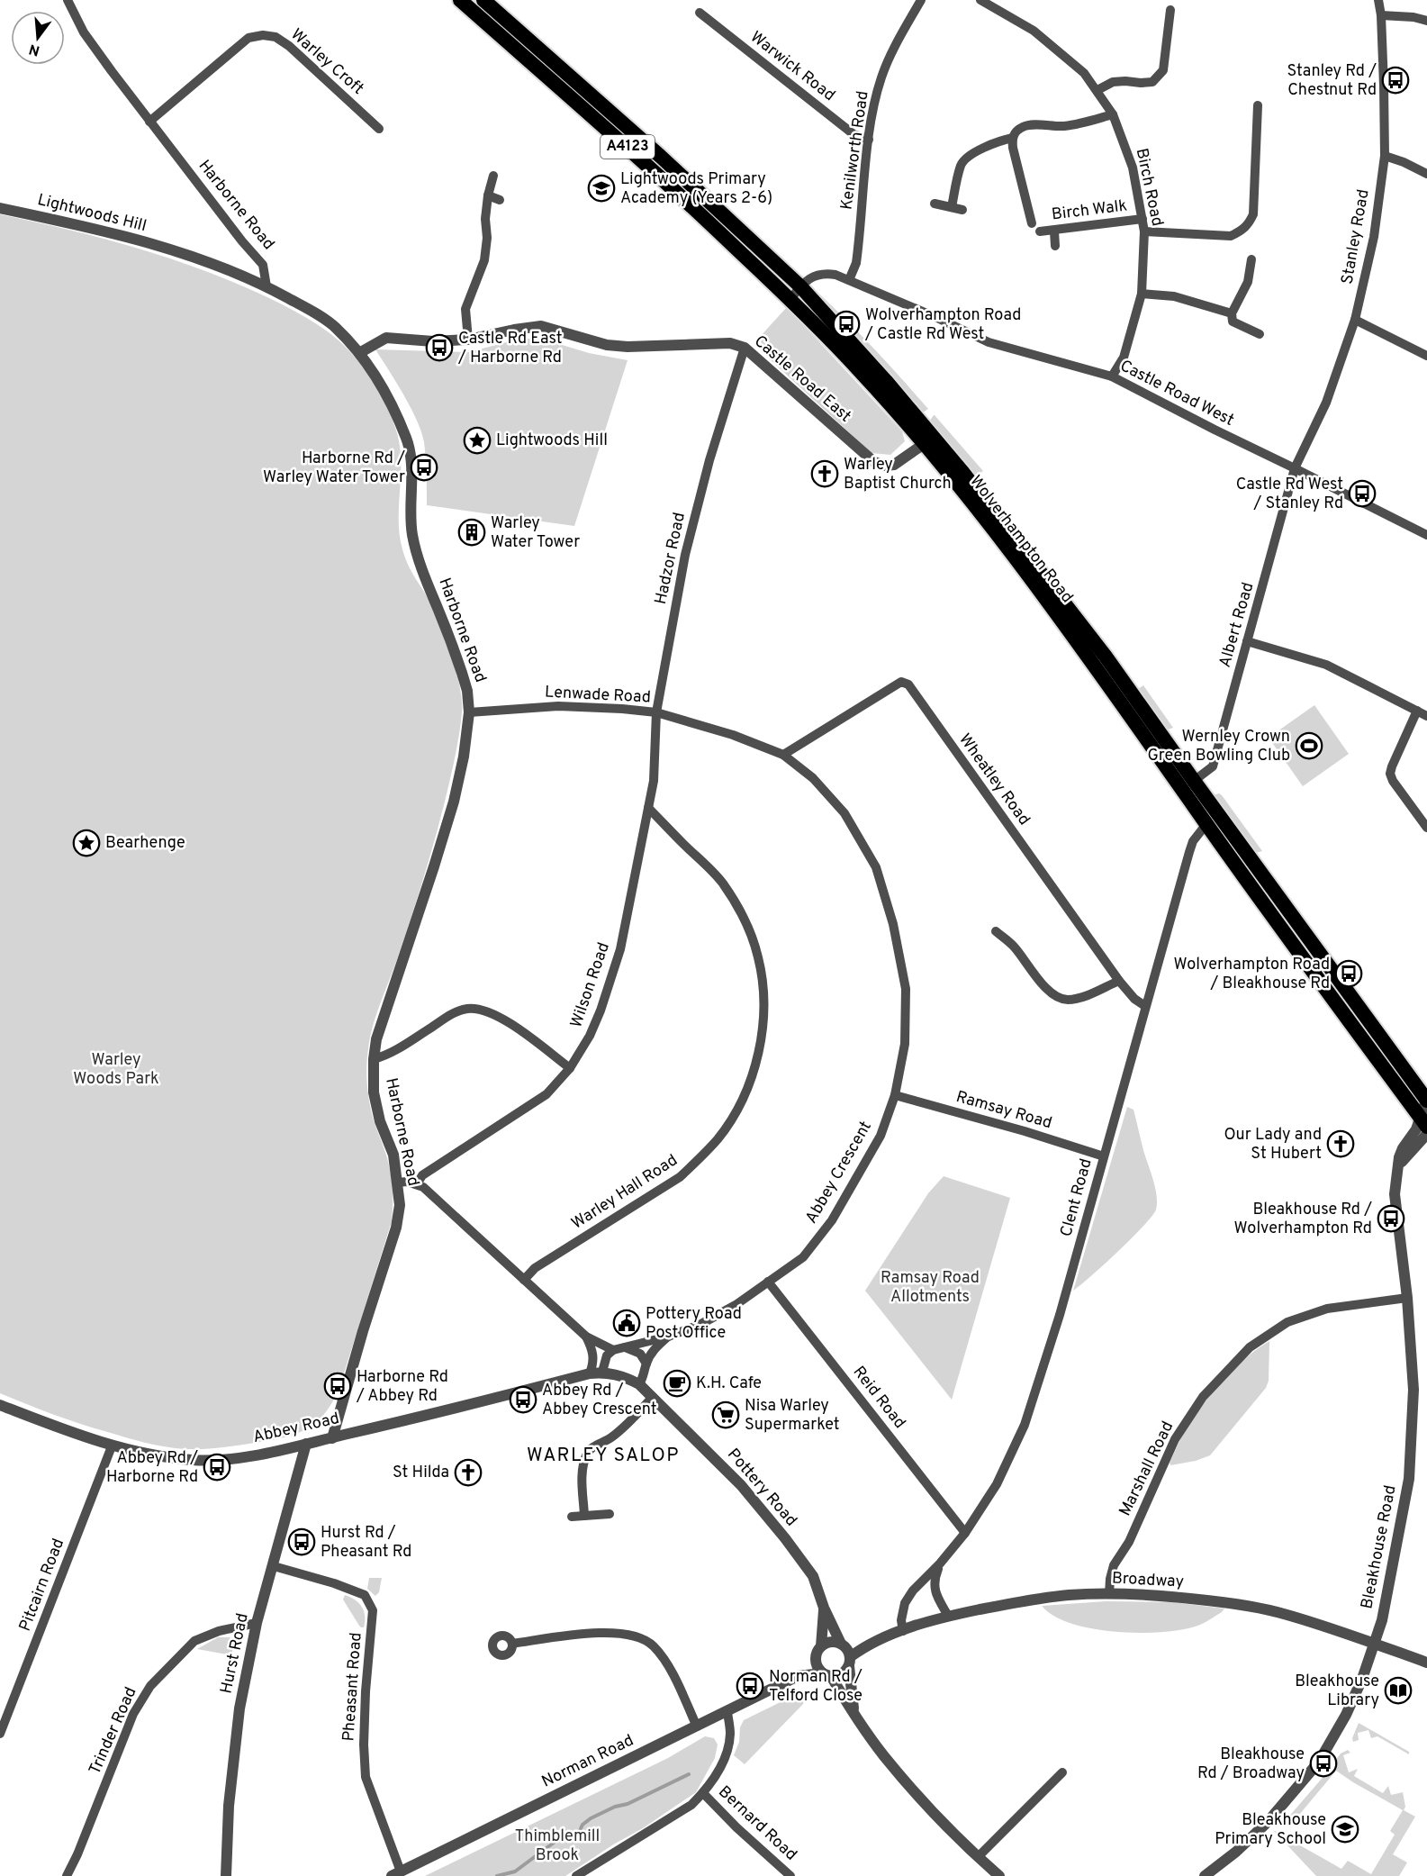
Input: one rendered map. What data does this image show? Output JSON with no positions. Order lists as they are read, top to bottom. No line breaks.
{"streets":{"highway":["A4123","Wolverhampton Road"],"street":["Warley Croft","Warwick Road","Kenilworth Road","Birch Road","Harborne Road","Birch Walk","Lightwoods Hill","Stanley Road","Castle Road East","Castle Road West","Hadzor Road","Albert Road","Lenwade Road","Wheatley Road","Wilson Road","Ramsay Road","Abbey Crescent","Warley Hall Road","Clent Road","Reid Road","Abbey Road","Marshall Road","Pottery Road","Bleakhouse Road","Broadway","Pitcairn Road","Hurst Road","Pheasant Road","Trinder Road","Norman Road","Bernard Road"]},"crossings":[["Warley Croft","Harborne Road"],["Warwick Road","Kenilworth Road"],["Kenilworth Road","Castle Road West"],["Birch Road","Birch Walk"],["Birch Road","Castle Road West"],["Harborne Road","Lightwoods Hill"],["Harborne Road","Castle Road East"],["Harborne Road","Lenwade Road"],["Harborne Road","Abbey Road"],["Stanley Road","Castle Road West"],["Stanley Road","Albert Road"],["Castle Road East","Wolverhampton Road"],["Castle Road East","Hadzor Road"],["Castle Road West","Wolverhampton Road"],["Castle Road West","Albert Road"],["Wolverhampton Road","Albert Road"],["Wolverhampton Road","Clent Road"],["Wolverhampton Road","Bleakhouse Road"],["Hadzor Road","Lenwade Road"],["Hadzor Road","Wilson Road"],["Lenwade Road","Wheatley Road"],["Lenwade Road","Abbey Crescent"],["Wheatley Road","Abbey Crescent"],["Wheatley Road","Clent Road"],["Wilson Road","Warley Hall Road"],["Ramsay Road","Abbey Crescent"],["Ramsay Road","Clent Road"],["Abbey Crescent","Reid Road"],["Abbey Crescent","Pottery Road"],["Clent Road","Reid Road"],["Clent Road","Broadway"],["Abbey Road","Pottery Road"],["Abbey Road","Pitcairn Road"],["Abbey Road","Hurst Road"],["Marshall Road","Bleakhouse Road"],["Marshall Road","Broadway"],["Pottery Road","Broadway"],["Pottery Road","Norman Road"],["Bleakhouse Road","Broadway"],["Broadway","Norman Road"],["Hurst Road","Pheasant Road"],["Hurst Road","Trinder Road"],["Pheasant Road","Norman Road"]],"districts":["WARLEY SALOP"],"parks":["Warley Woods Park","Ramsay Road Allotments","Thimblemill Brook"],"places":{"bus stop":["Stanley Rd / Chestnut Rd","Wolverhampton Road / Castle Rd West","Castle Rd East / Harborne Rd","Harborne Rd / Warley Water Tower","Castle Rd West / Stanley Rd","Wolverhampton Road / Bleakhouse Rd","Bleakhouse Rd / Wolverhampton Rd","Harborne Rd / Abbey Rd","Abbey Rd / Abbey Crescent","Abbey Rd / Harborne Rd","Hurst Rd / Pheasant Rd","Norman Rd / Telford Close","Bleakhouse Rd / Broadway"],"school or university":["Lightwoods Primary Academy (Years 2-6)","Bleakhouse Primary School"],"place":["Lightwoods Hill","Bearhenge"],"church":["Warley Baptist Church","Our Lady and St Hubert","St Hilda"],"building":["Warley Water Tower"],"sports":["Wernley Crown Green Bowling Club"],"public building":["Pottery Road Post Office"],"cafe":["K.H. Cafe"],"supermarket":["Nisa Warley Supermarket"],"library":["Bleakhouse Library"]},"north":"bottom"}
